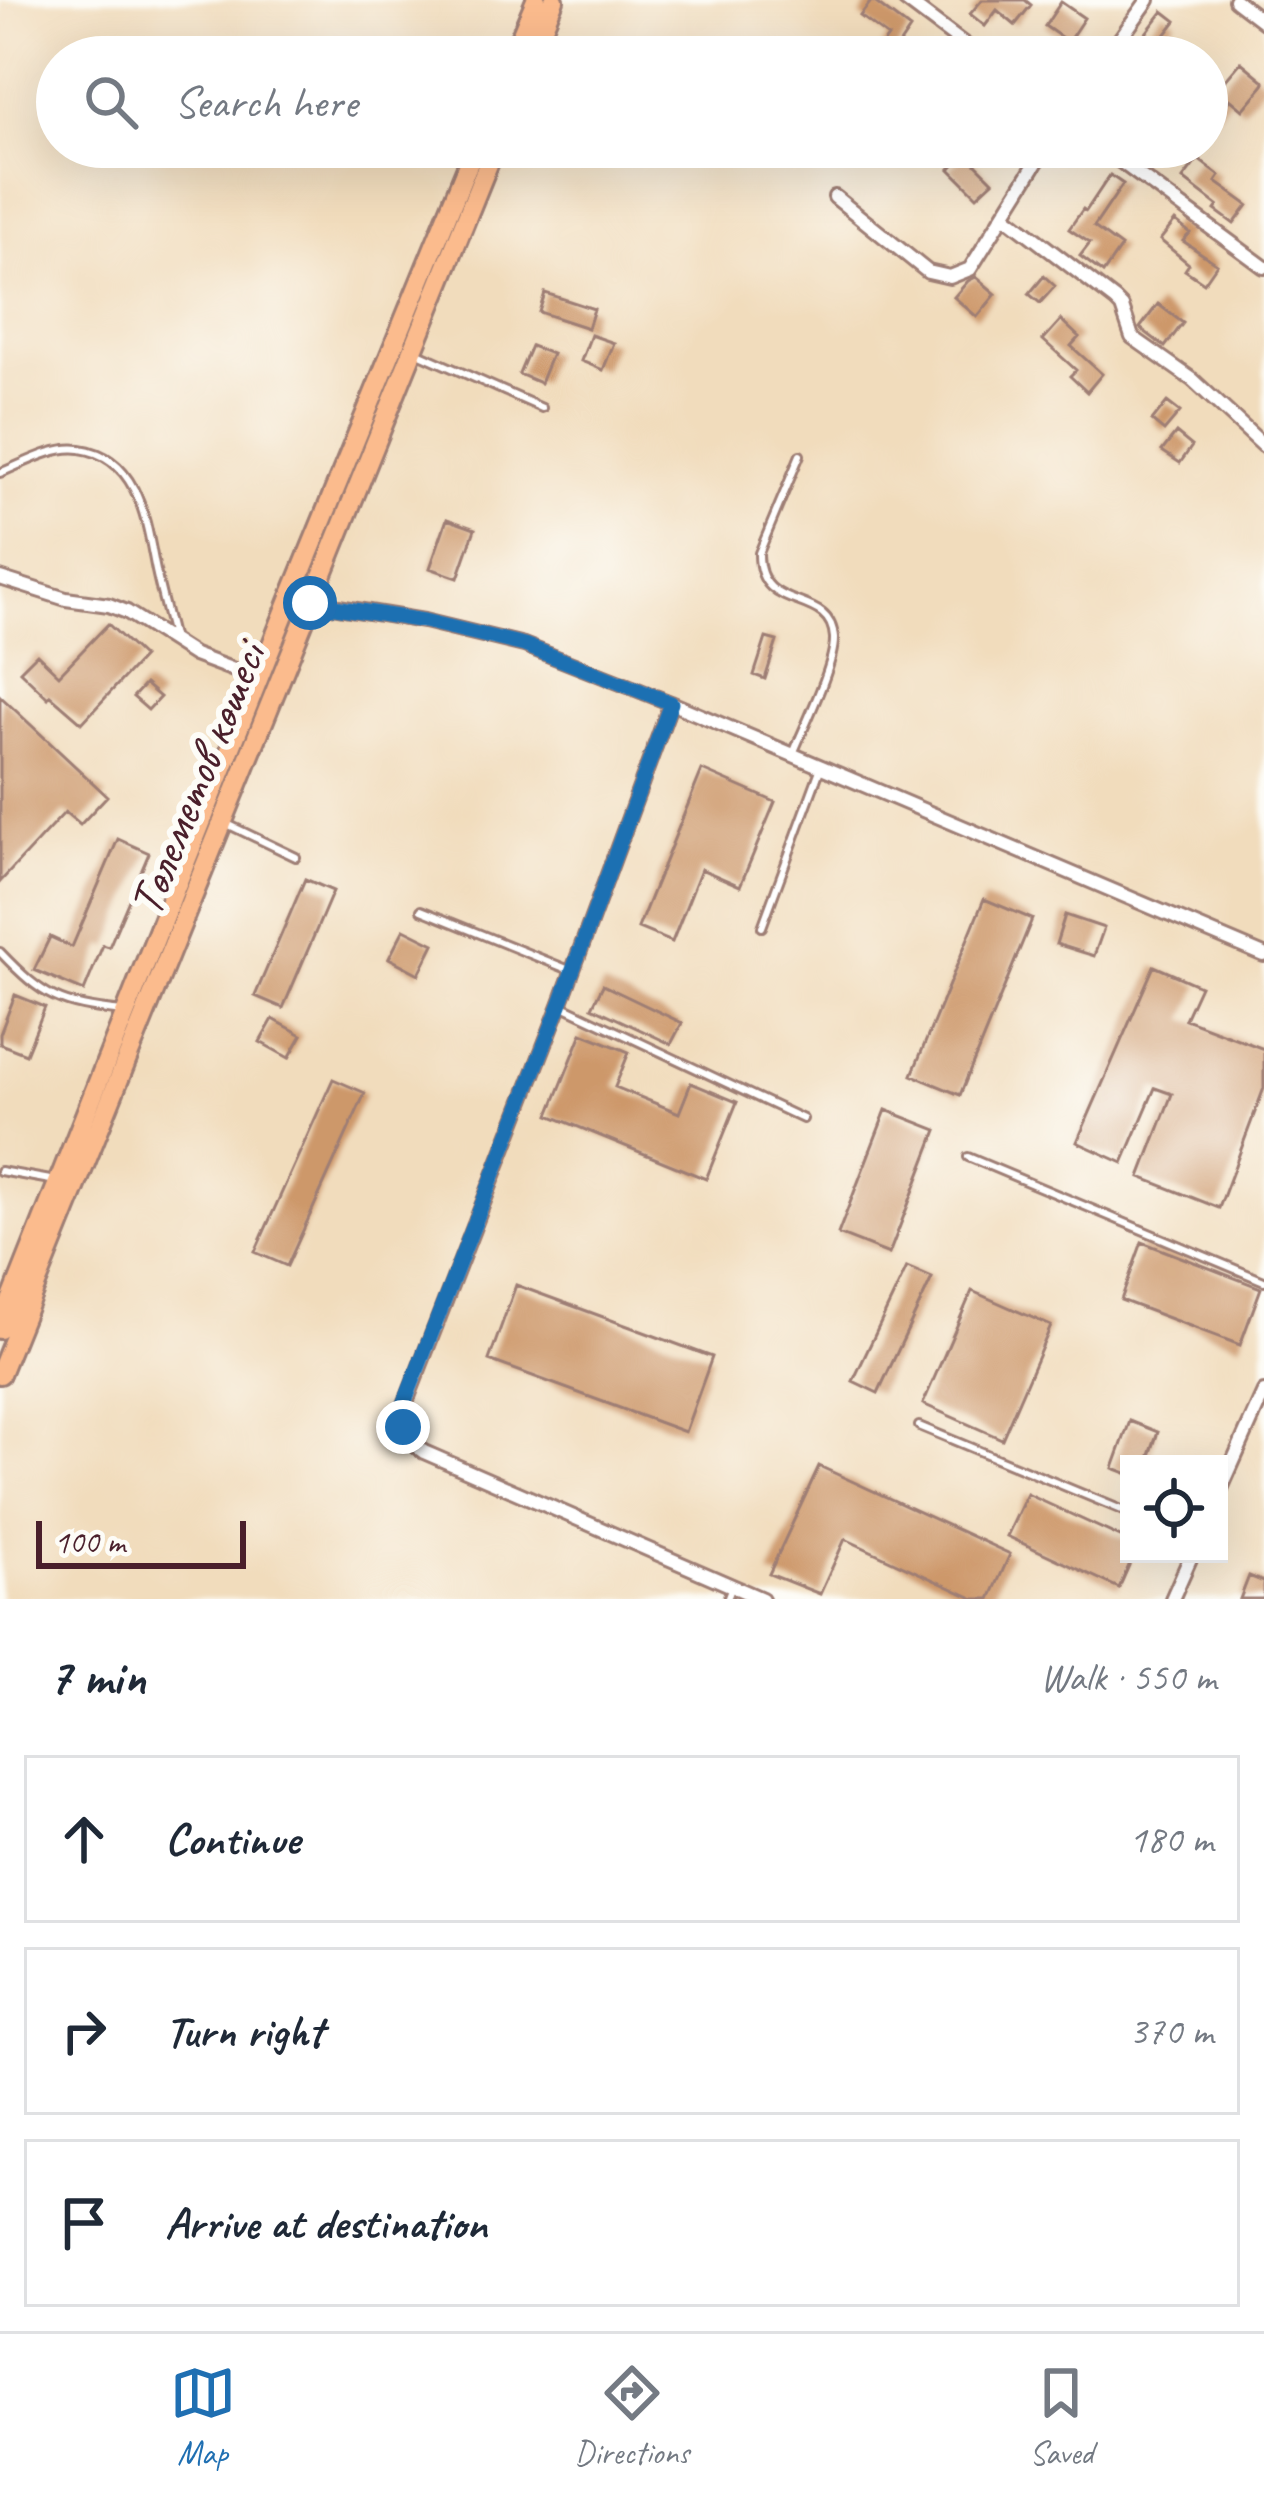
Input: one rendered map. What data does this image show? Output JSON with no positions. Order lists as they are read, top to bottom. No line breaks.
{"streets":{"main road":["Төлеметов көшесі"]},"scale_bar":"100 m","page":{"search":"Search here","scale":"100 m","heading":["7 min","Walk · 550 m"],"list":[["Continue","180 m"],["Turn right","370 m"],"Arrive at destination"],"nav":["Map","Directions","Saved"]}}
